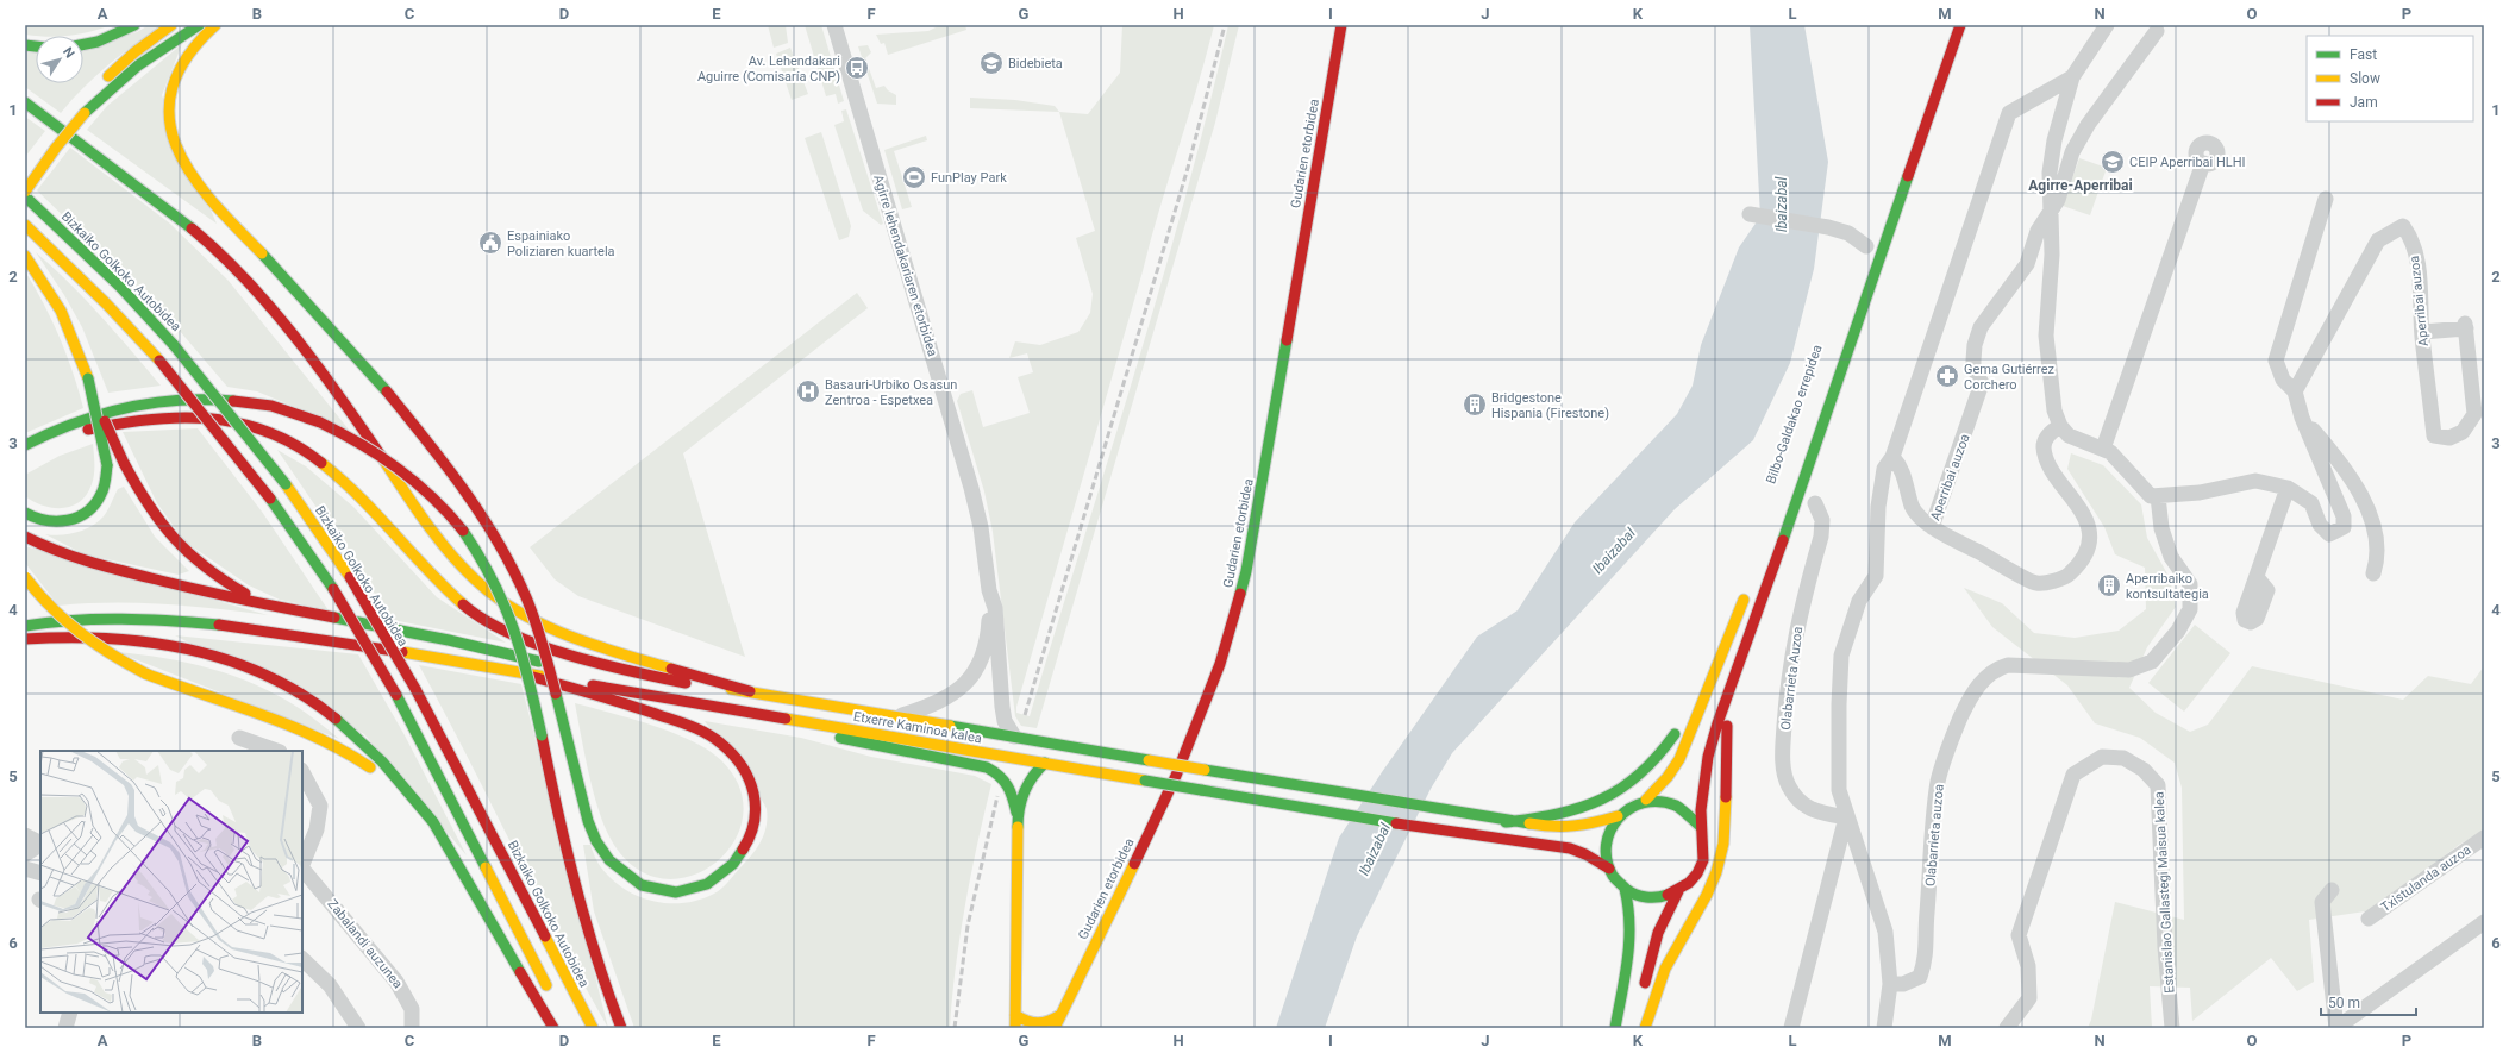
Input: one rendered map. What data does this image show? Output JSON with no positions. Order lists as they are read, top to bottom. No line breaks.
{"streets":{"main road":["Gudarien etorbidea","Bizkaiko Golkoko Autobidea","Etxerre Kaminoa kalea"],"street":["Agirre lehendakariaren etorbidea","Aperribai auzoa","Olabarrieta Auzoa","Olabarrieta auzoa","Txistulanda auzoa","Estanislao Gallastegi Maisua kalea","Zabalandi auzunea"]},"crossings":[["Agirre lehendakariaren etorbidea","Etxerre Kaminoa kalea"]],"districts":["Agirre-Aperribai"],"water":["Ibaizabal"],"places":{"school or university":["Bidebieta","CEIP Aperribai HLHI"],"bus stop":["Av. Lehendakari Aguirre (Comisaría CNP)"],"sports":["FunPlay Park"],"public building":["Espainiako Poliziaren kuartela"],"pharmacy":["Gema Gutiérrez Corchero"],"hospital":["Basauri-Urbiko Osasun Zentroa - Espetxea"],"building":["Bridgestone Hispania (Firestone)","Aperribaiko kontsultategia"]},"legend":["Fast","Slow","Jam"],"scale_bar":"50 m","north":"top right","grid":{"columns":["A","B","C","D","E","F","G","H","I","J","K","L","M","N","O","P"],"rows":["1","2","3","4","5","6"]}}
